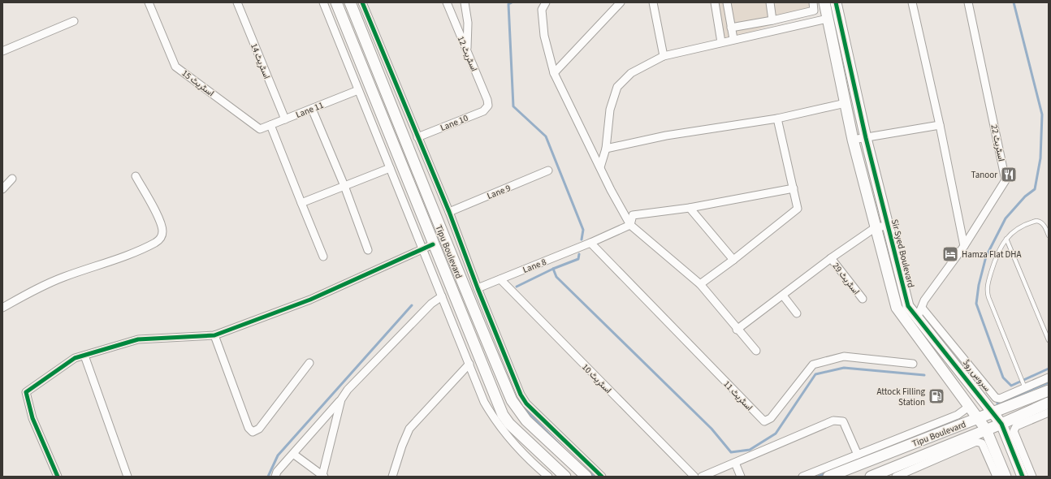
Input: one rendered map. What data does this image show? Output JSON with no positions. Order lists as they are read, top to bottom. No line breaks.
{"streets":{"street":["اسٹریٹ 12","اسٹریٹ 14","اسٹریٹ 15","Lane 11","Lane 10","اسٹریٹ 22","Lane 9","Tipu Boulevard","Sir Syed Boulevard","Lane 8","اسٹریٹ 29","سروس روڈ","اسٹریٹ 10","اسٹریٹ 11"]},"crossings":[["اسٹریٹ 12","Lane 10"],["اسٹریٹ 14","Lane 11"],["اسٹریٹ 15","Lane 11"],["اسٹریٹ 22","Sir Syed Boulevard"],["اسٹریٹ 22","سروس روڈ"],["Tipu Boulevard","Sir Syed Boulevard"],["Lane 8","اسٹریٹ 10"],["Lane 8","اسٹریٹ 11"]],"places":{"restaurant":["Tanoor"],"hotel":["Hamza Flat DHA"],"fuel station":["Attock Filling Station"]}}
